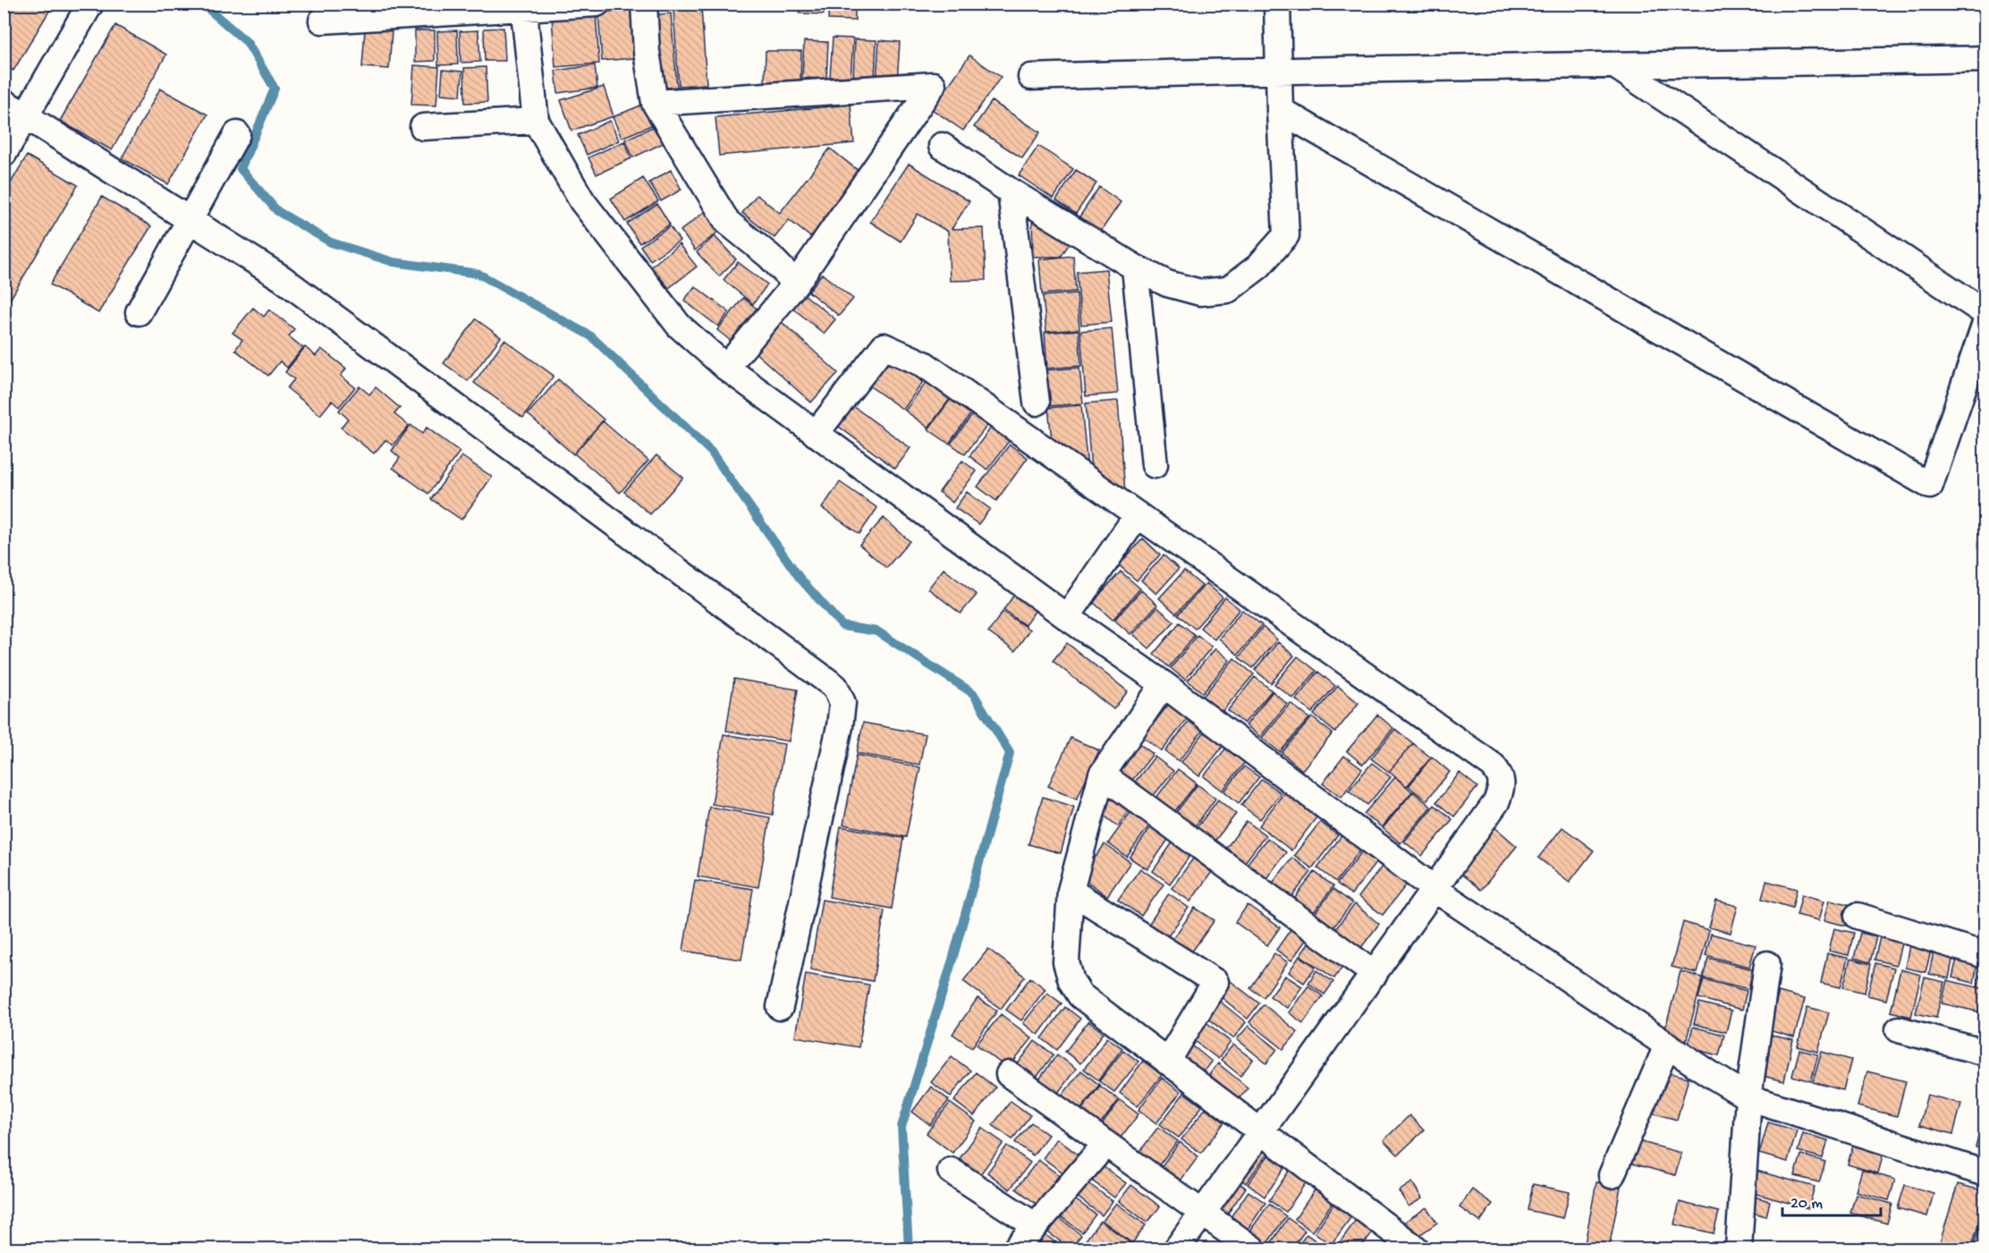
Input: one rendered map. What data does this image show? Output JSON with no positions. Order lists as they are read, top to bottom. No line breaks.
{"scale_bar":"20 m"}
